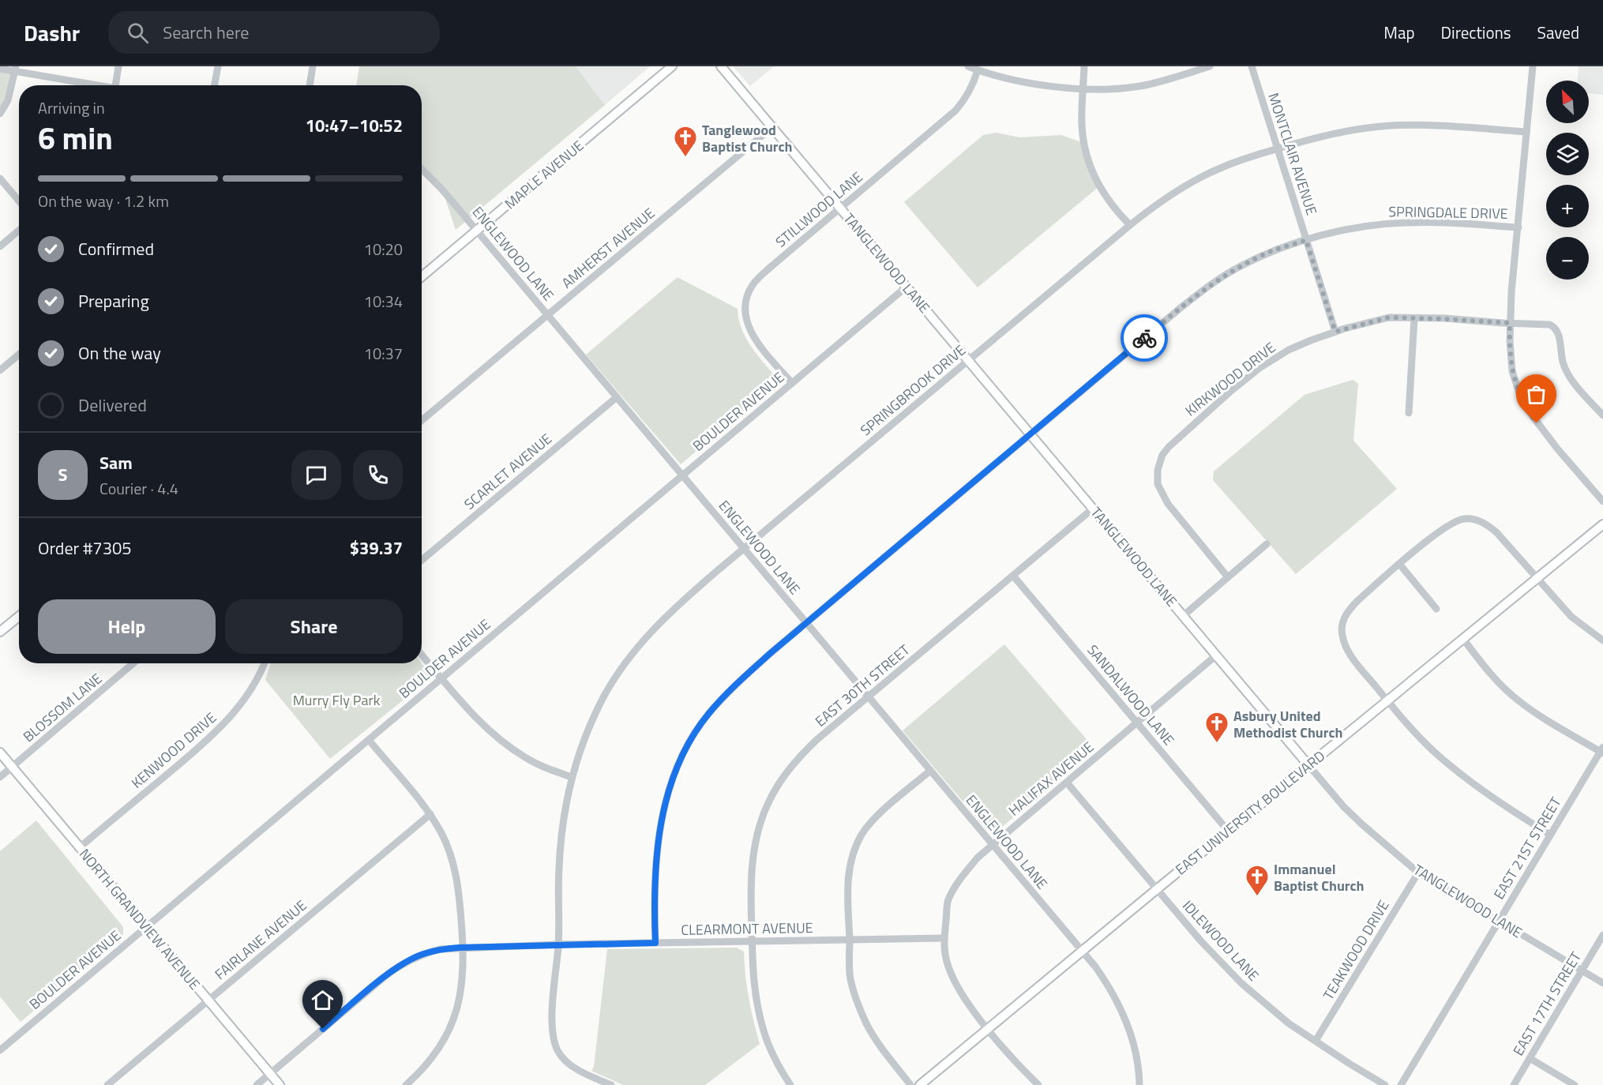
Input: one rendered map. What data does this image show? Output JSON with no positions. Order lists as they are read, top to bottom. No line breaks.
{"streets":{"main road":["MAPLE AVENUE","TANGLEWOOD LANE","EAST UNIVERSITY BOULEVARD","NORTH GRANDVIEW AVENUE"],"street":["MONTCLAIR AVENUE","STILLWOOD LANE","SPRINGDALE DRIVE","AMHERST AVENUE","ENGLEWOOD LANE","KIRKWOOD DRIVE","SPRINGBROOK DRIVE","BOULDER AVENUE","SCARLET AVENUE","EAST 30TH STREET","SANDALWOOD LANE","BLOSSOM LANE","KENWOOD DRIVE","HALIFAX AVENUE","EAST 21ST STREET","CLEARMONT AVENUE","FAIRLANE AVENUE","IDLEWOOD LANE","TEAKWOOD DRIVE","EAST 17TH STREET"]},"crossings":[["MONTCLAIR AVENUE","SPRINGDALE DRIVE"],["MONTCLAIR AVENUE","KIRKWOOD DRIVE"],["MONTCLAIR AVENUE","SPRINGBROOK DRIVE"],["MAPLE AVENUE","ENGLEWOOD LANE"],["STILLWOOD LANE","TANGLEWOOD LANE"],["STILLWOOD LANE","BOULDER AVENUE"],["SPRINGDALE DRIVE","ENGLEWOOD LANE"],["SPRINGDALE DRIVE","TANGLEWOOD LANE"],["SPRINGDALE DRIVE","CLEARMONT AVENUE"],["AMHERST AVENUE","ENGLEWOOD LANE"],["AMHERST AVENUE","TANGLEWOOD LANE"],["ENGLEWOOD LANE","SPRINGBROOK DRIVE"],["ENGLEWOOD LANE","BOULDER AVENUE"],["ENGLEWOOD LANE","SCARLET AVENUE"],["ENGLEWOOD LANE","EAST 30TH STREET"],["ENGLEWOOD LANE","HALIFAX AVENUE"],["ENGLEWOOD LANE","EAST UNIVERSITY BOULEVARD"],["TANGLEWOOD LANE","SPRINGBROOK DRIVE"],["TANGLEWOOD LANE","BOULDER AVENUE"],["TANGLEWOOD LANE","EAST 30TH STREET"],["TANGLEWOOD LANE","HALIFAX AVENUE"],["TANGLEWOOD LANE","EAST UNIVERSITY BOULEVARD"],["TANGLEWOOD LANE","EAST 21ST STREET"],["TANGLEWOOD LANE","TEAKWOOD DRIVE"],["TANGLEWOOD LANE","EAST 17TH STREET"],["SPRINGBROOK DRIVE","CLEARMONT AVENUE"],["BOULDER AVENUE","NORTH GRANDVIEW AVENUE"],["EAST 30TH STREET","SANDALWOOD LANE"],["EAST 30TH STREET","CLEARMONT AVENUE"],["SANDALWOOD LANE","HALIFAX AVENUE"],["SANDALWOOD LANE","EAST UNIVERSITY BOULEVARD"],["BLOSSOM LANE","NORTH GRANDVIEW AVENUE"],["KENWOOD DRIVE","NORTH GRANDVIEW AVENUE"],["HALIFAX AVENUE","EAST UNIVERSITY BOULEVARD"],["HALIFAX AVENUE","CLEARMONT AVENUE"],["HALIFAX AVENUE","IDLEWOOD LANE"],["EAST UNIVERSITY BOULEVARD","IDLEWOOD LANE"],["NORTH GRANDVIEW AVENUE","CLEARMONT AVENUE"],["NORTH GRANDVIEW AVENUE","FAIRLANE AVENUE"],["IDLEWOOD LANE","TEAKWOOD DRIVE"]],"parks":["Murry Fly Park"],"places":{"church":["Tanglewood Baptist Church","Asbury United Methodist Church","Immanuel Baptist Church"]},"north":"top left","page":{"header":"Dashr","search":"Search here","nav":["Map","Directions","Saved"],"map_buttons":["+","−"],"heading":["6 min","Arriving in","10:47–10:52"],"panel":["Sam","Courier · 4.4","Order #7305","$39.37"],"bar":"On the way · 1.2 km","list":[["Confirmed","10:20"],["Preparing","10:34"],["On the way","10:37"],"Delivered"],"round":"S","buttons":["Help","Share"]}}
